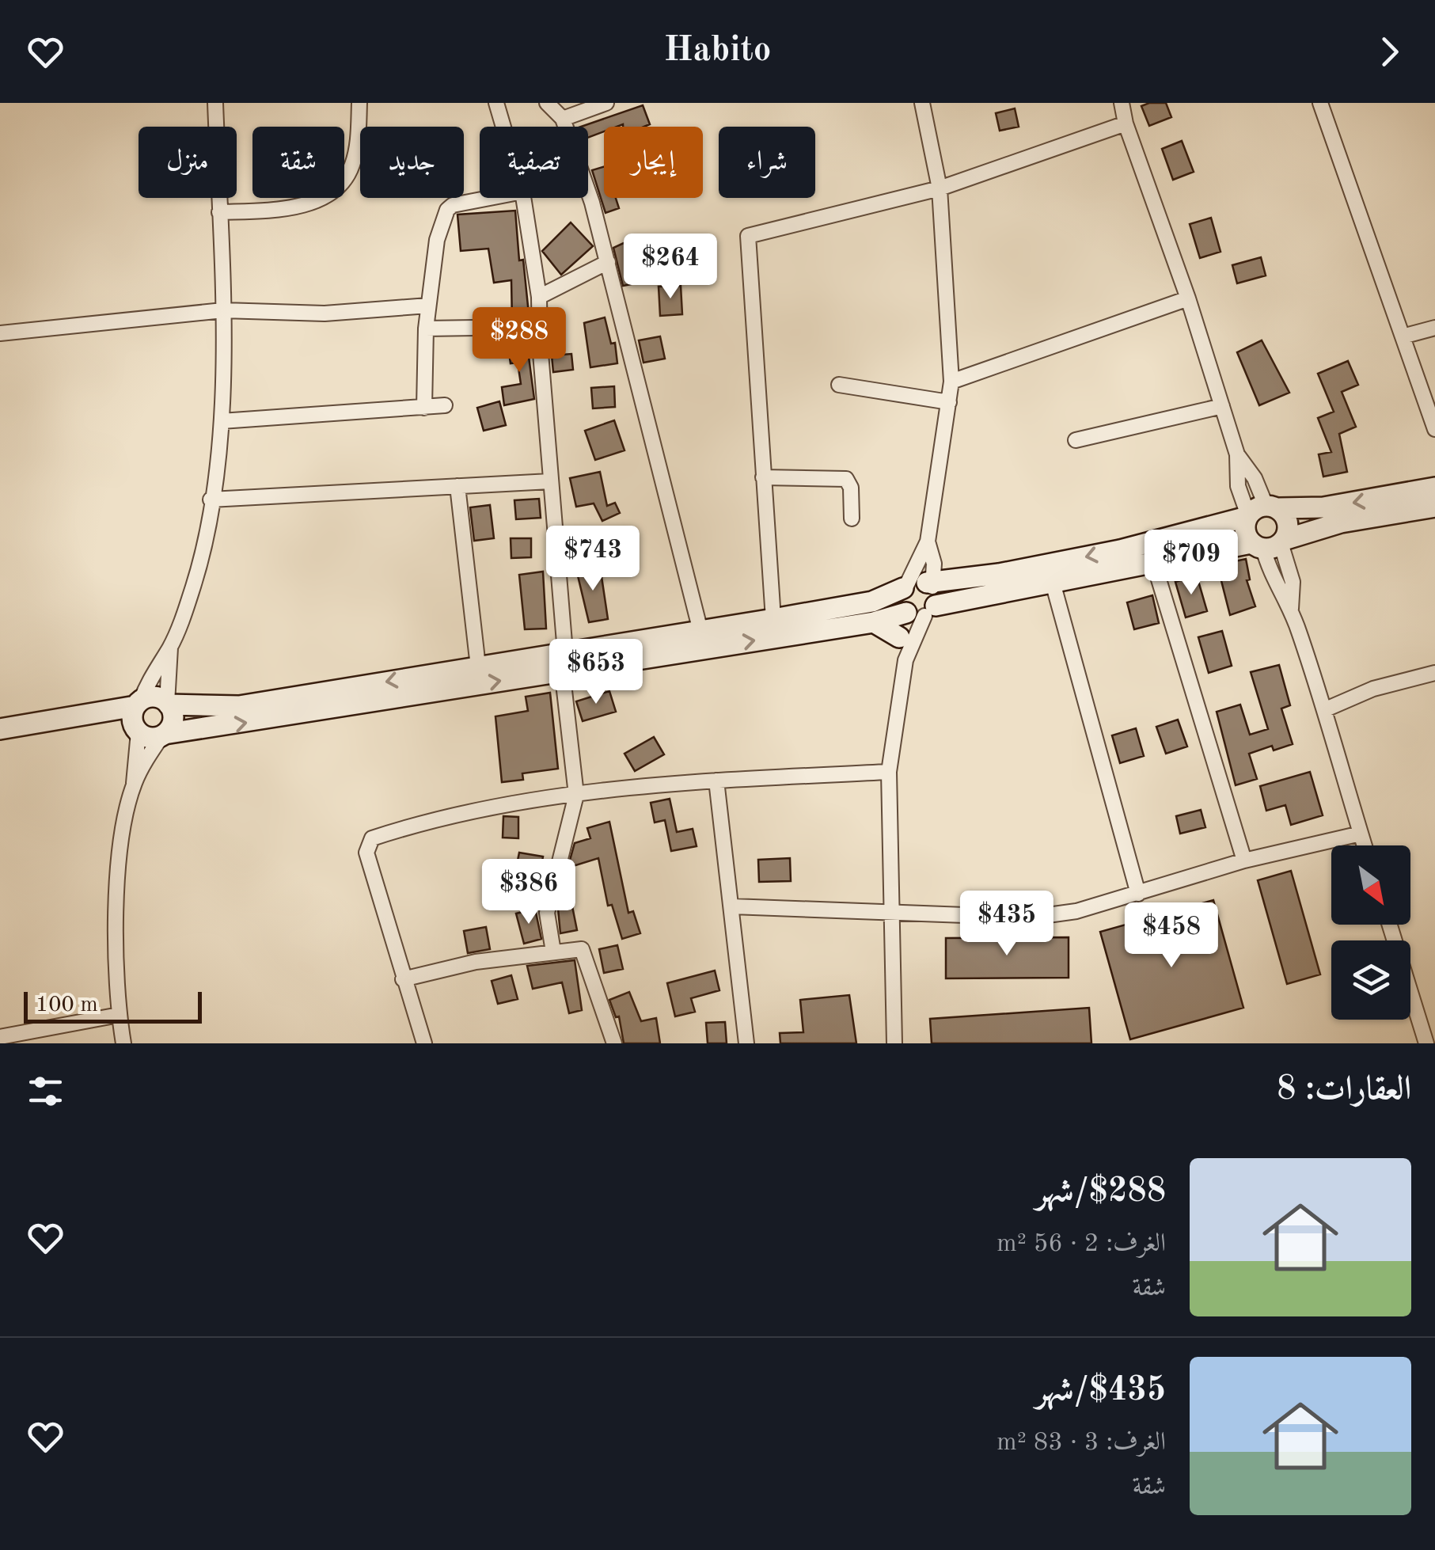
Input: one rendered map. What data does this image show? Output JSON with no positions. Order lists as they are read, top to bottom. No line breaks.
{"scale_bar":"100 m","north":"bottom right","page":{"header":"Habito","chip":["شراء","إيجار","تصفية","جديد","شقة","منزل"],"price":["$264","$288","$743","$709","$653","$386","$435","$458"],"scale":"100 m","heading":"العقارات: 8","list":[{"name":"$288/شهر","note":"الغرف: 2 · 56 m² · شقة"},{"name":"$435/شهر","note":"الغرف: 3 · 83 m² · شقة"}]}}
